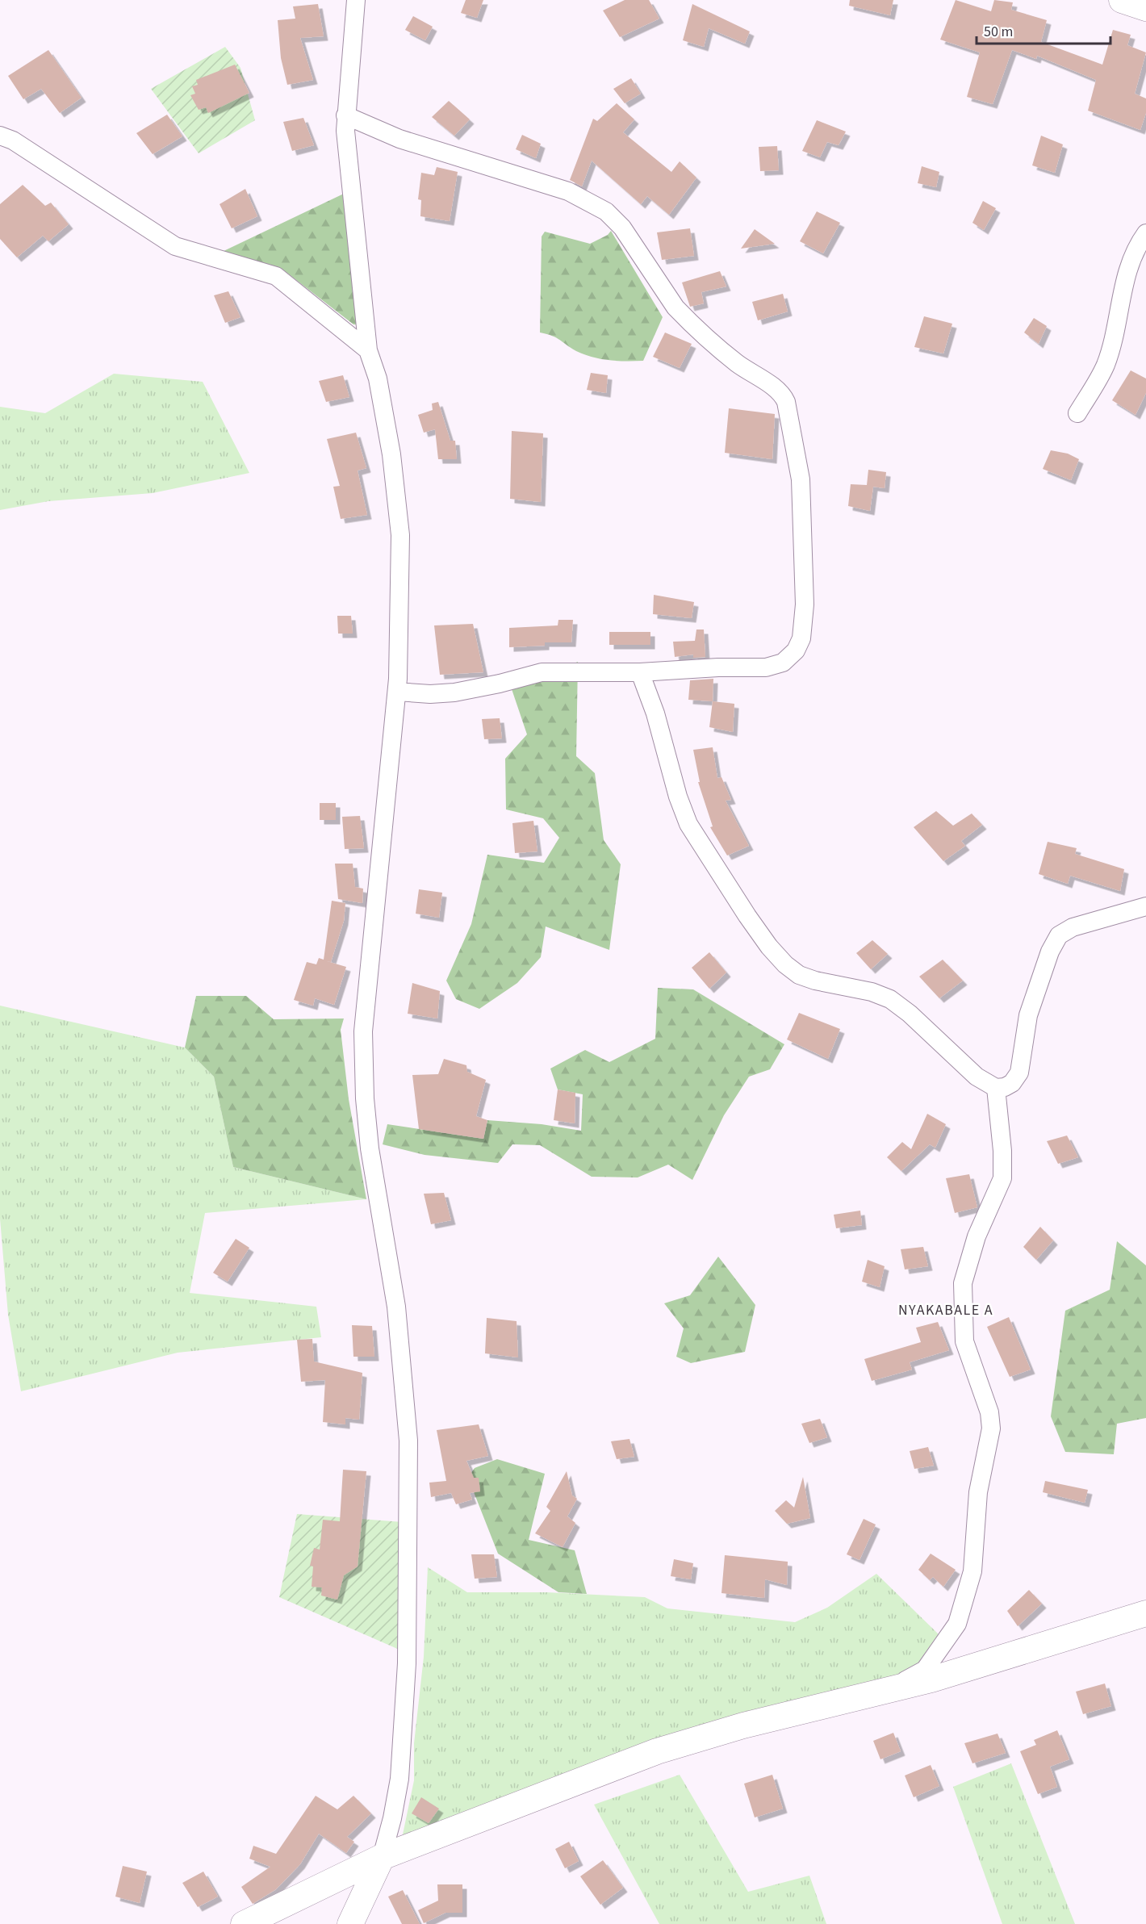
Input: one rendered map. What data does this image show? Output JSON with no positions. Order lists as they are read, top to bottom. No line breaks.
{"districts":["NYAKABALE A"],"scale_bar":"50 m"}
